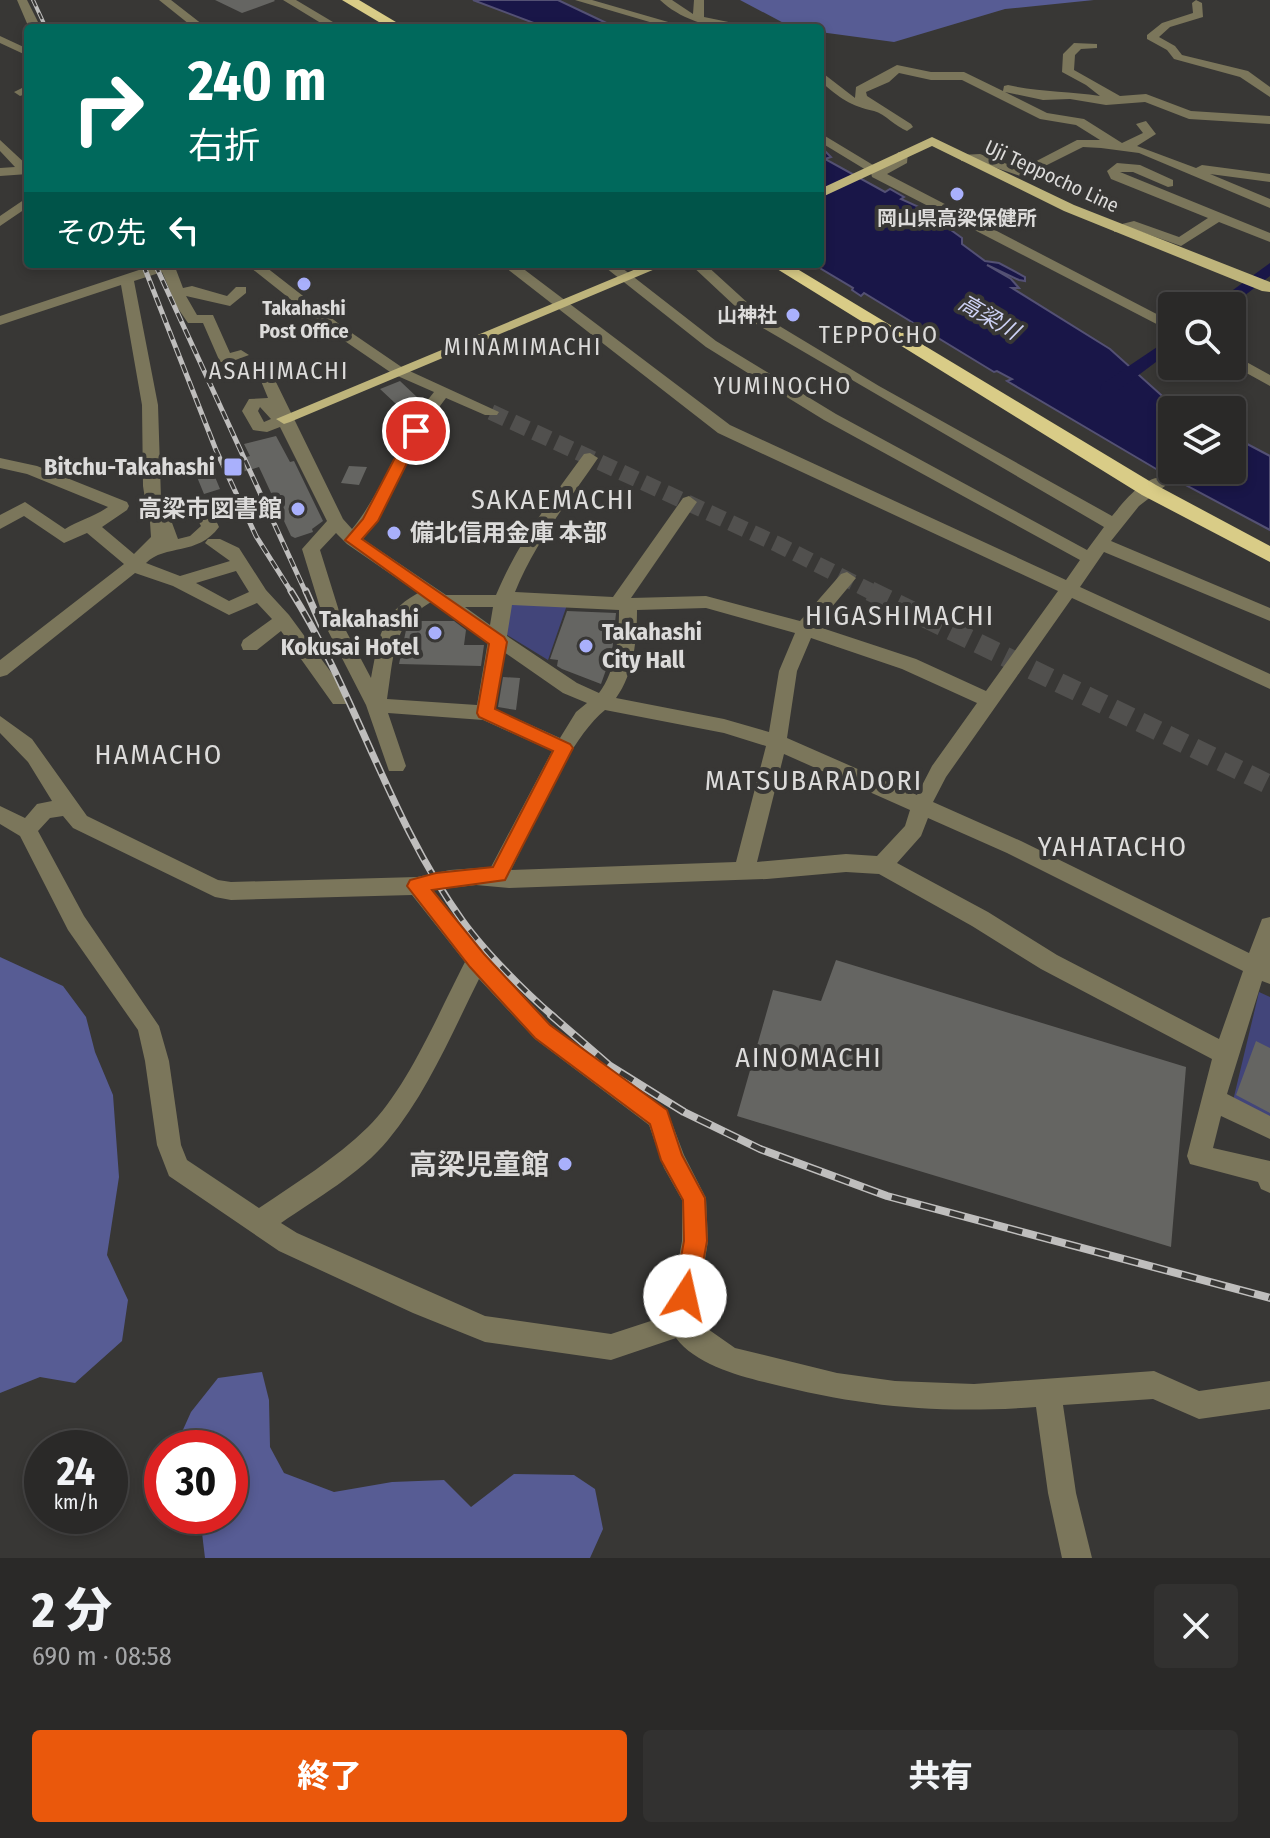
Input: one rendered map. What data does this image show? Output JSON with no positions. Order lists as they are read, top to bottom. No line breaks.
{"streets":{"main road":["Uji Teppocho Line"]},"districts":["TEPPOCHO","MINAMIMACHI","ASAHIMACHI","YUMINOCHO","SAKAEMACHI","HIGASHIMACHI","HAMACHO","MATSUBARADORI","YAHATACHO","AINOMACHI"],"water":["高梁川"],"places":{"other":["岡山県高梁保健所","Takahashi Post Office","山神社","高梁市図書館","備北信用金庫 本部","Takahashi Kokusai Hotel","Takahashi City Hall","高梁児童館"],"transit":["Bitchu-Takahashi"]},"page":{"turn":["240 m","右折"],"then":"その先","speed":"24 km/h","limit":"30","heading":["2 分","690 m · 08:58"],"buttons":["終了","共有"]}}
